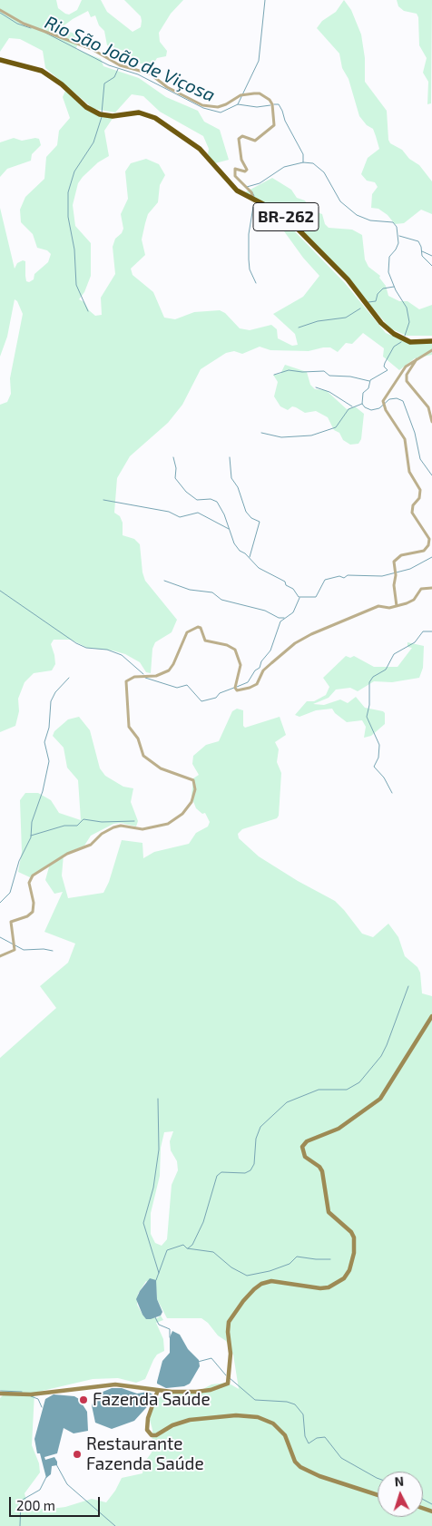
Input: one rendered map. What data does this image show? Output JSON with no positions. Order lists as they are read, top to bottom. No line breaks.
{"streets":{"highway":["BR-262"]},"water":["Rio São João de Viçosa"],"places":["Fazenda Saúde","Restaurante Fazenda Saúde"],"scale_bar":"200 m","north":"top"}
